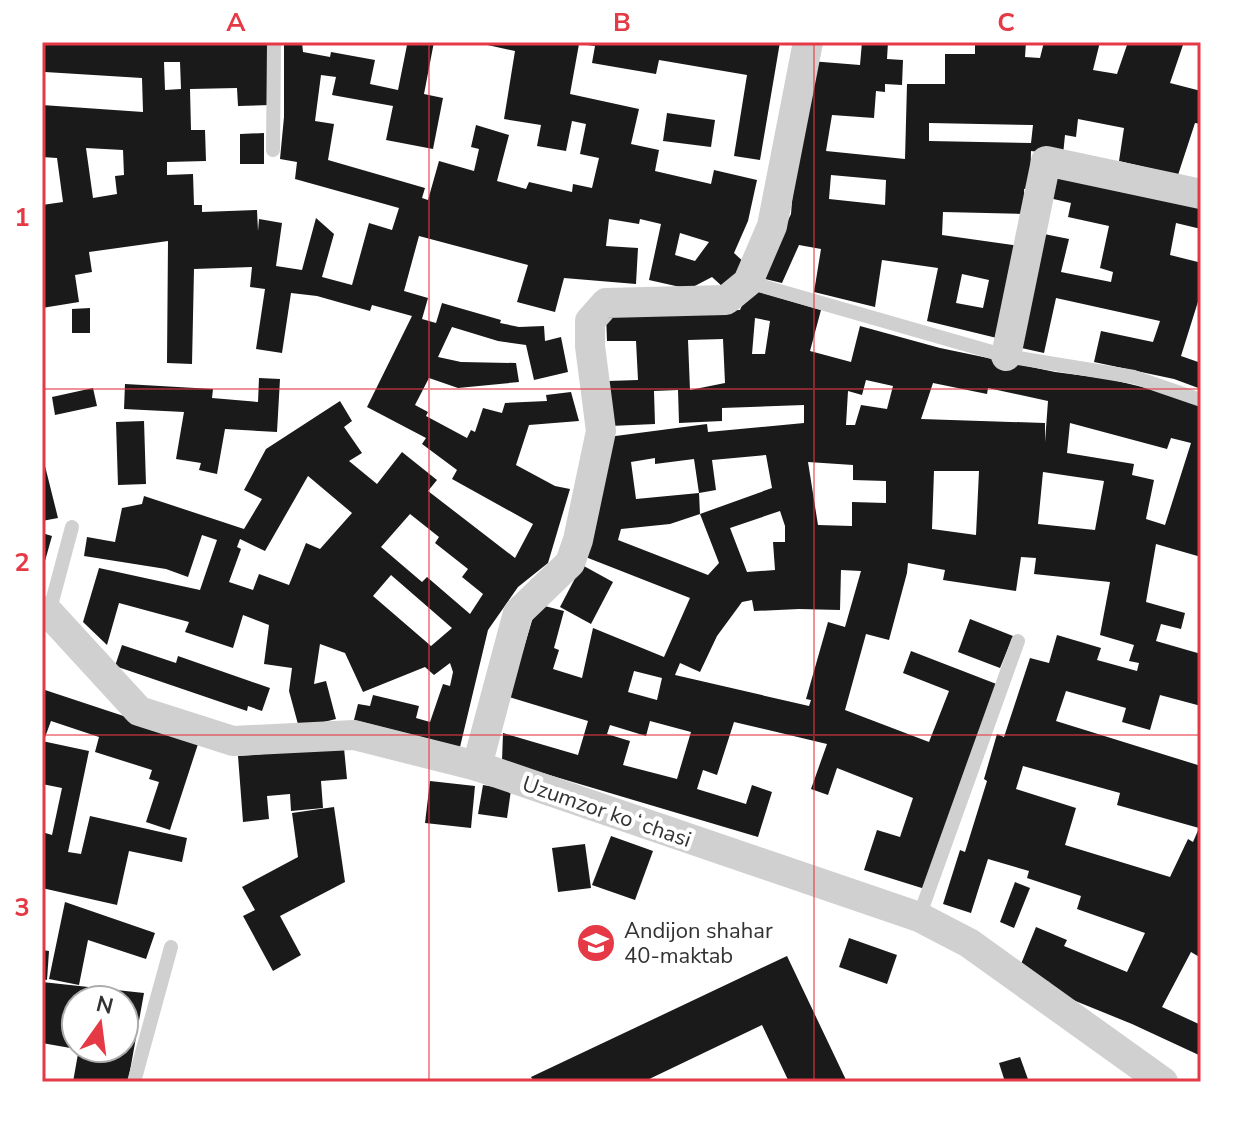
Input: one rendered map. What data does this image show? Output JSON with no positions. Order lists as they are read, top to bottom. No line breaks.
{"streets":{"street":["Uzumzor koʻchasi"]},"places":{"school or university":["Andijon shahar 40-maktab"]},"north":"top","grid":{"columns":["A","B","C"],"rows":["1","2","3"]}}
